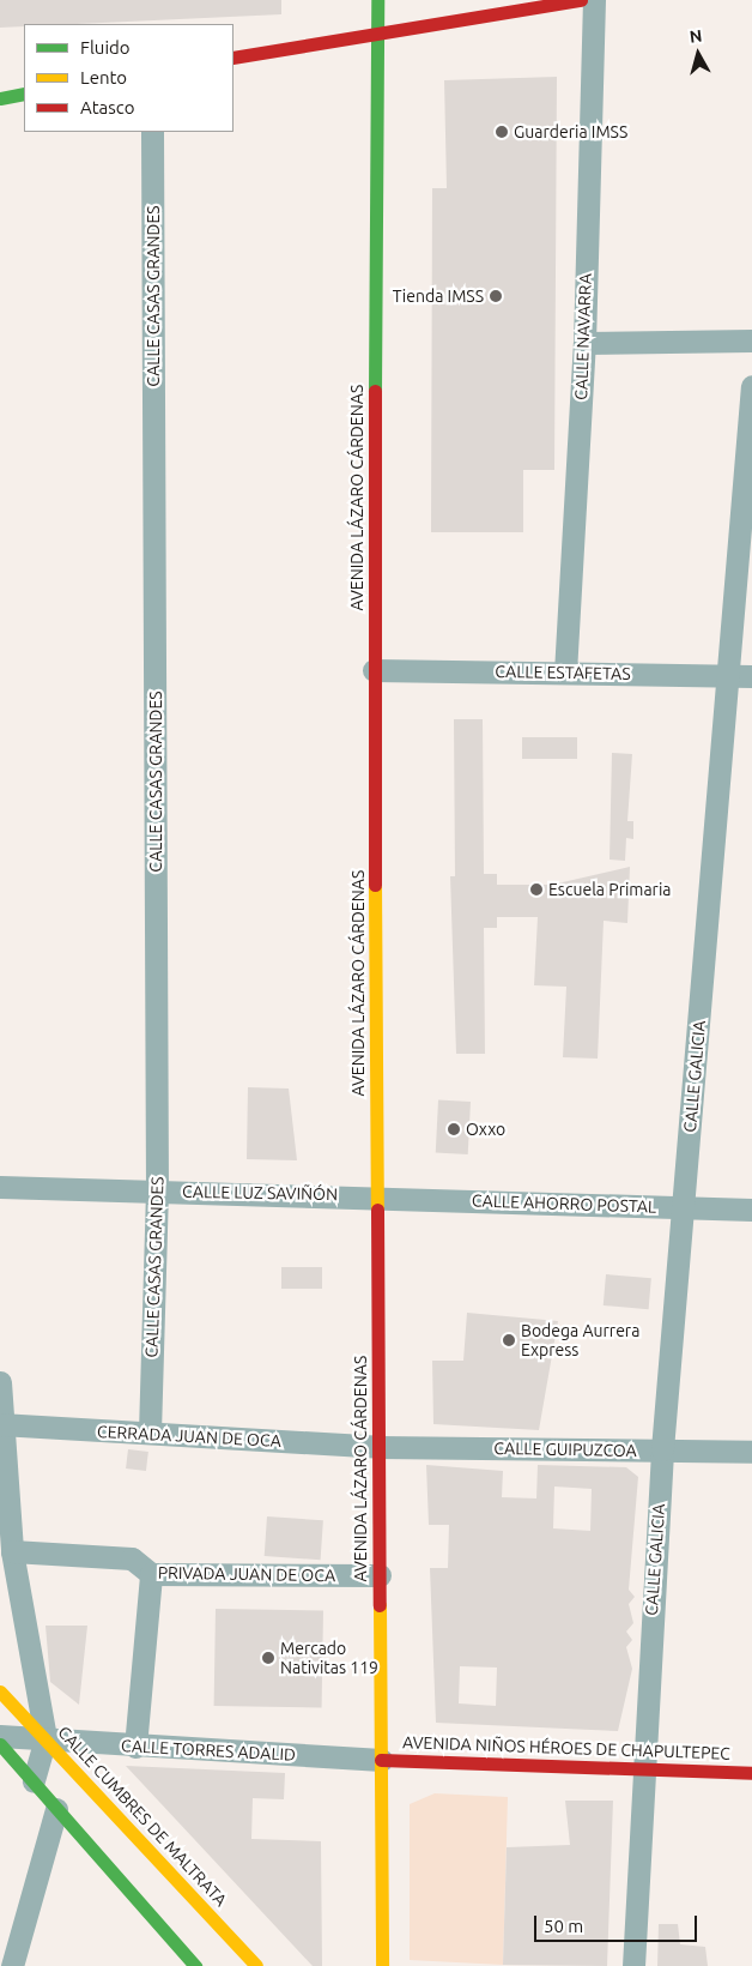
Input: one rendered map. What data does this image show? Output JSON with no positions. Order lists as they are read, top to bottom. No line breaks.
{"streets":{"main road":["AVENIDA LÁZARO CÁRDENAS","AVENIDA NIÑOS HÉROES DE CHAPULTEPEC","CALLE CUMBRES DE MALTRATA"],"street":["CALLE CASAS GRANDES","CALLE NAVARRA","CALLE ESTAFETAS","CALLE GALICIA","CALLE LUZ SAVIÑÓN","CALLE AHORRO POSTAL","CERRADA JUAN DE OCA","CALLE GUIPUZCOA","PRIVADA JUAN DE OCA","CALLE TORRES ADALID"]},"crossings":[["CALLE CASAS GRANDES","CALLE LUZ SAVIÑÓN"],["CALLE CASAS GRANDES","CERRADA JUAN DE OCA"],["CALLE NAVARRA","CALLE ESTAFETAS"],["AVENIDA LÁZARO CÁRDENAS","CALLE ESTAFETAS"],["AVENIDA LÁZARO CÁRDENAS","CALLE LUZ SAVIÑÓN"],["AVENIDA LÁZARO CÁRDENAS","CALLE AHORRO POSTAL"],["AVENIDA LÁZARO CÁRDENAS","CERRADA JUAN DE OCA"],["AVENIDA LÁZARO CÁRDENAS","CALLE GUIPUZCOA"],["AVENIDA LÁZARO CÁRDENAS","PRIVADA JUAN DE OCA"],["AVENIDA LÁZARO CÁRDENAS","AVENIDA NIÑOS HÉROES DE CHAPULTEPEC"],["AVENIDA LÁZARO CÁRDENAS","CALLE TORRES ADALID"],["CALLE ESTAFETAS","CALLE GALICIA"],["CALLE GALICIA","CALLE AHORRO POSTAL"],["CALLE GALICIA","CALLE GUIPUZCOA"],["CALLE GALICIA","AVENIDA NIÑOS HÉROES DE CHAPULTEPEC"],["CALLE LUZ SAVIÑÓN","CALLE AHORRO POSTAL"],["CERRADA JUAN DE OCA","CALLE GUIPUZCOA"],["AVENIDA NIÑOS HÉROES DE CHAPULTEPEC","CALLE TORRES ADALID"],["CALLE TORRES ADALID","CALLE CUMBRES DE MALTRATA"]],"places":["Guarderia IMSS","Tienda IMSS","Escuela Primaria","Oxxo","Bodega Aurrera Express","Mercado Nativitas 119"],"legend":["Fluido","Lento","Atasco"],"scale_bar":"50 m","north":"top"}
